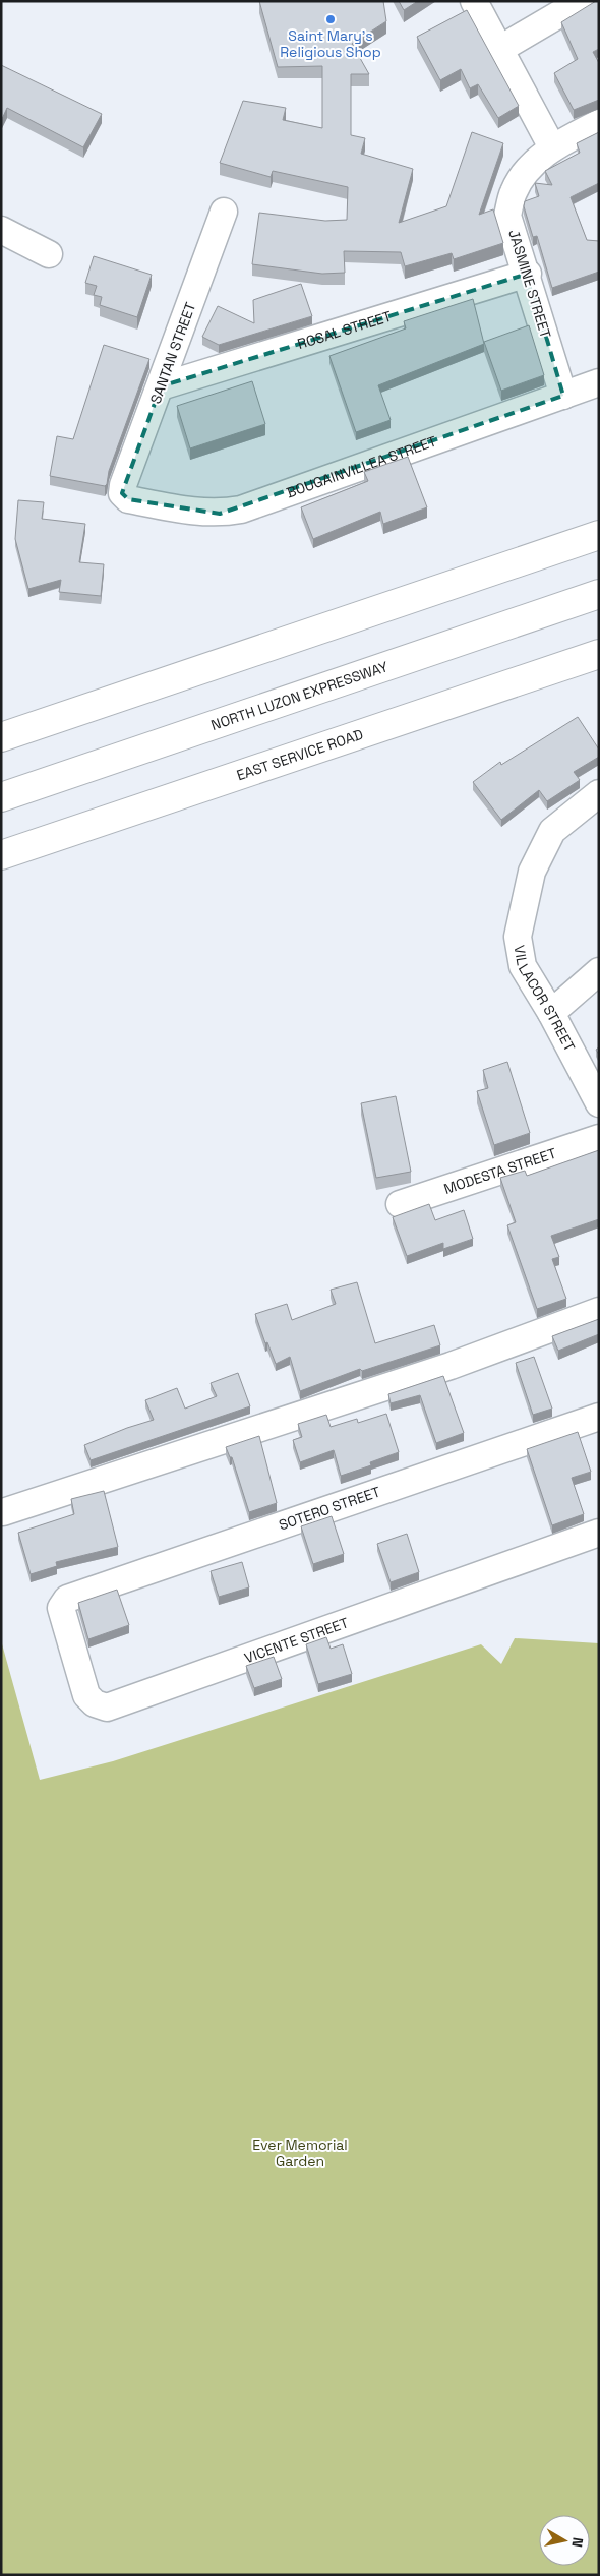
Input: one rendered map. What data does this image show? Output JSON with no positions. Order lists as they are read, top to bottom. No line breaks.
{"streets":{"main road":["NORTH LUZON EXPRESSWAY","EAST SERVICE ROAD"],"street":["JASMINE STREET","ROSAL STREET","SANTAN STREET","BOUGAINVILLEA STREET","VILLACOR STREET","MODESTA STREET","SOTERO STREET","VICENTE STREET"]},"crossings":[["JASMINE STREET","ROSAL STREET"],["JASMINE STREET","BOUGAINVILLEA STREET"],["ROSAL STREET","SANTAN STREET"],["SANTAN STREET","BOUGAINVILLEA STREET"],["SOTERO STREET","VICENTE STREET"]],"parks":["Ever Memorial Garden"],"places":["Saint Mary's Religious Shop"],"north":"right"}
